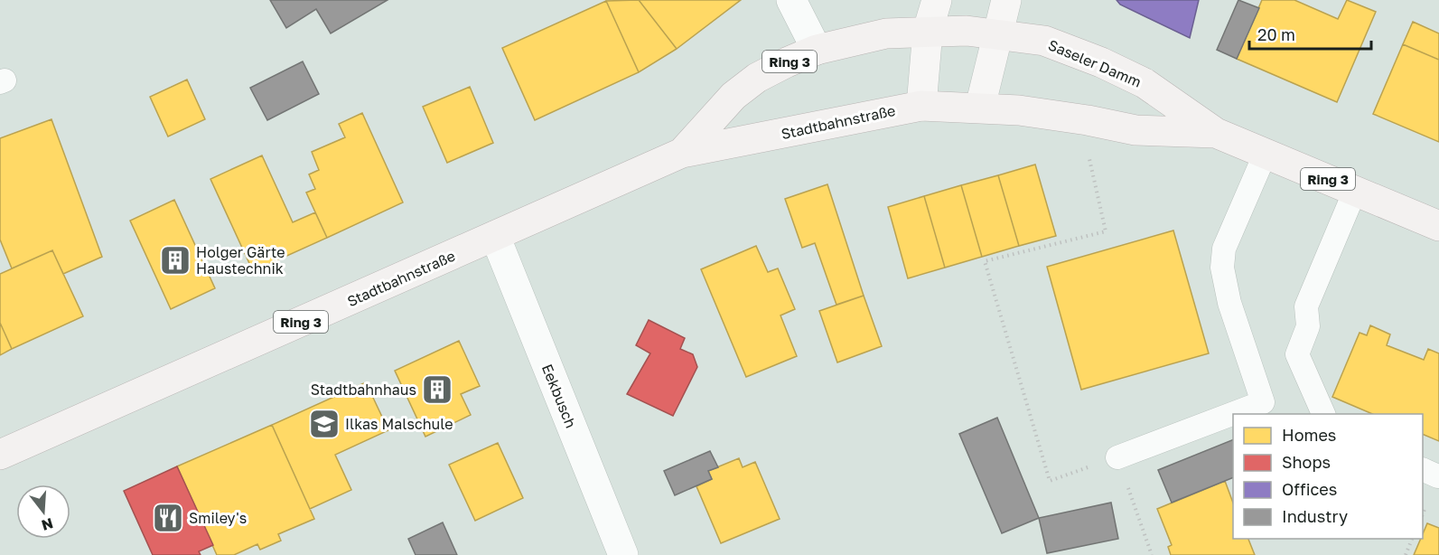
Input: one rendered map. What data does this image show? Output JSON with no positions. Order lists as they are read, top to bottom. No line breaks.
{"streets":{"main road":["Ring 3","Saseler Damm","Stadtbahnstraße"],"street":["Eekbusch"]},"crossings":[["Saseler Damm","Stadtbahnstraße"],["Stadtbahnstraße","Eekbusch"]],"places":{"building":["Holger Gärte Haustechnik","Stadtbahnhaus"],"school or university":["Ilkas Malschule"],"restaurant":["Smiley's"]},"legend":["Homes","Shops","Offices","Industry"],"scale_bar":"20 m","north":"bottom"}
